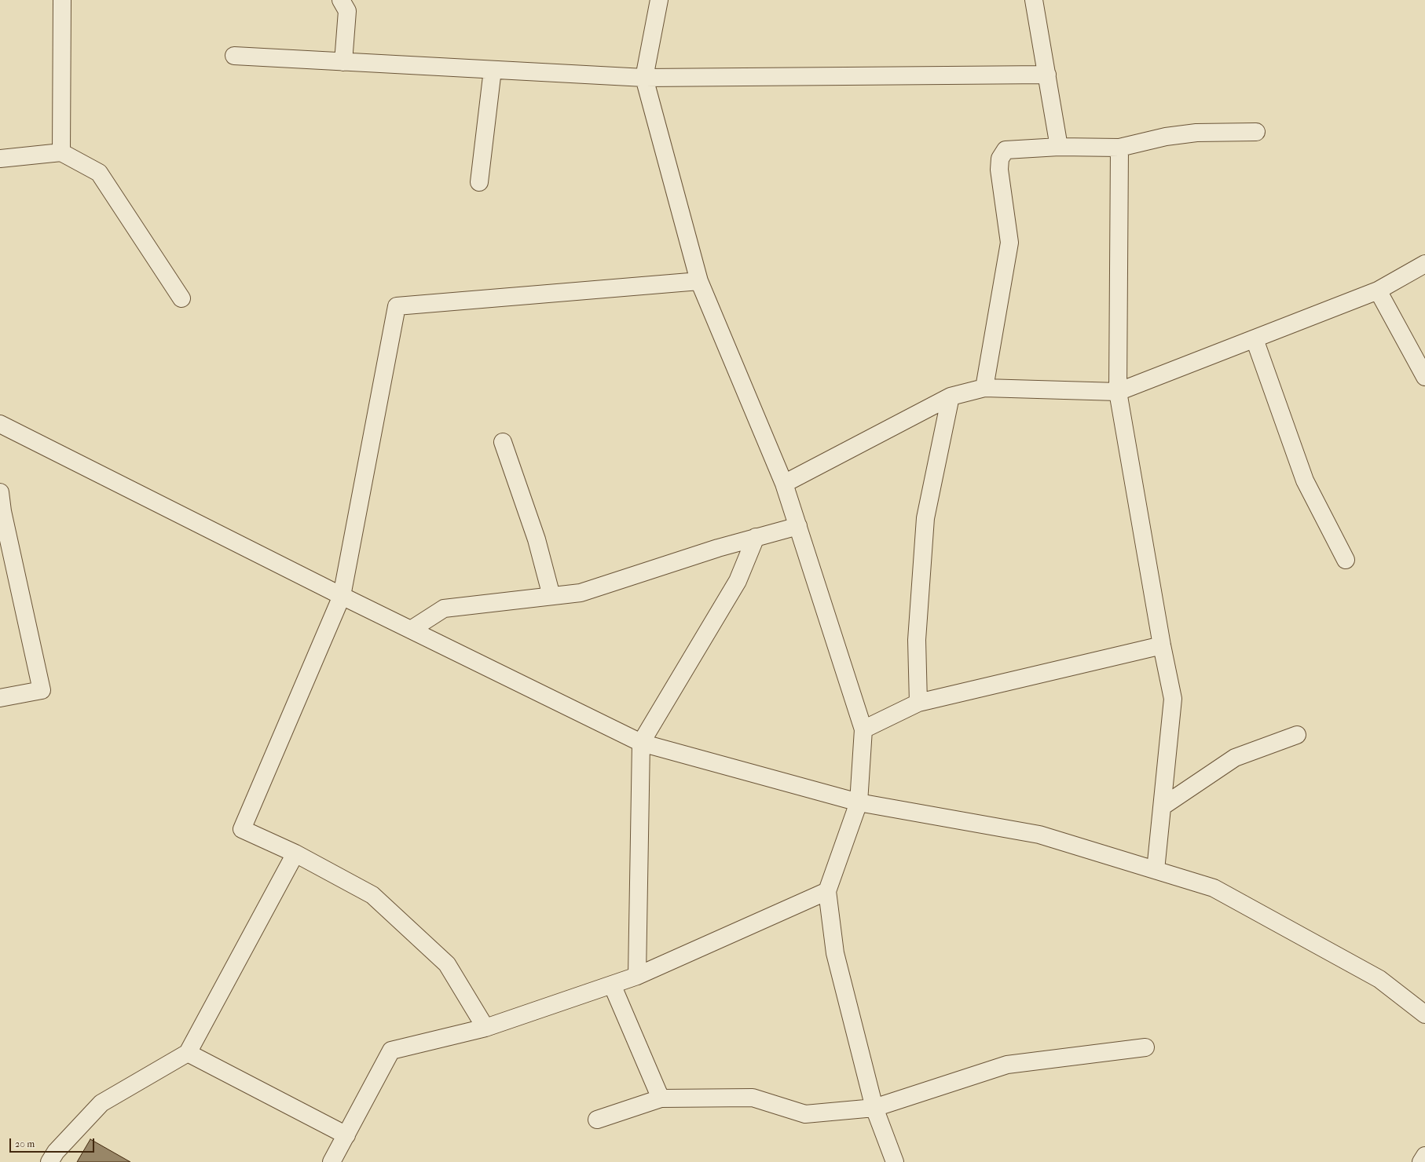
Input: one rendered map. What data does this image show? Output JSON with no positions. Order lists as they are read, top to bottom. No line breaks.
{"scale_bar":"20 m"}
